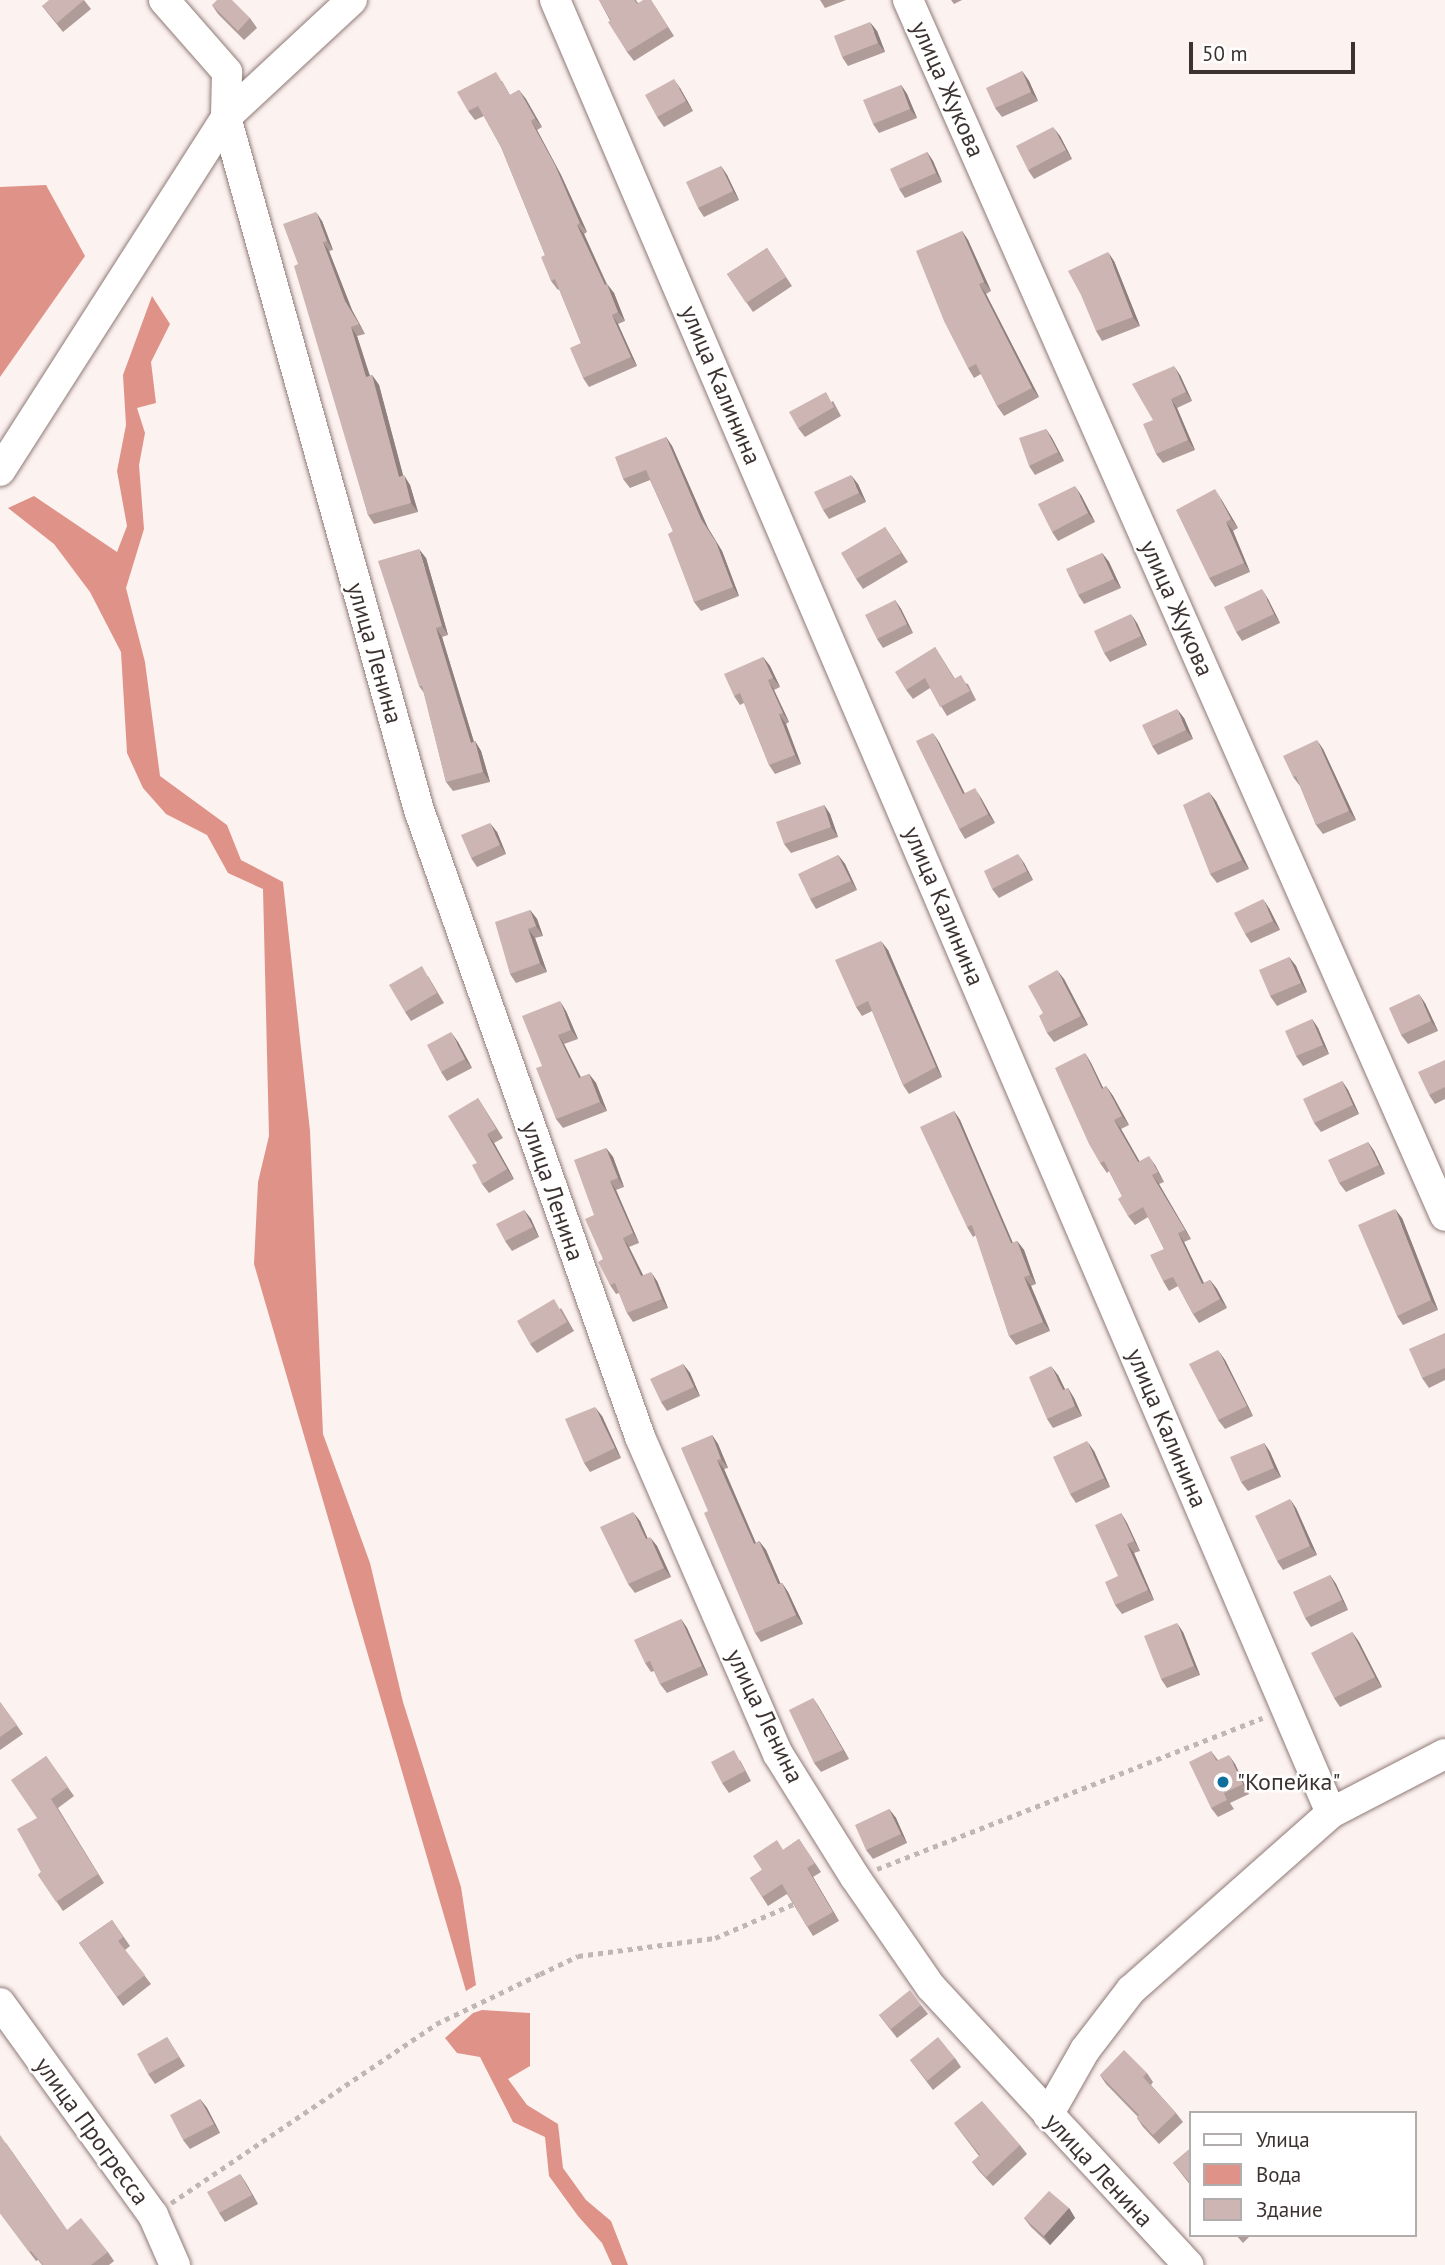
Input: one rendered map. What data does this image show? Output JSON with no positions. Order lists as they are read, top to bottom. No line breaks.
{"streets":{"street":["улица Жукова","улица Калинина","улица Ленина","улица Прогресса"]},"places":["\"Копейка\""],"legend":["Улица","Вода","Здание"],"scale_bar":"50 m"}
